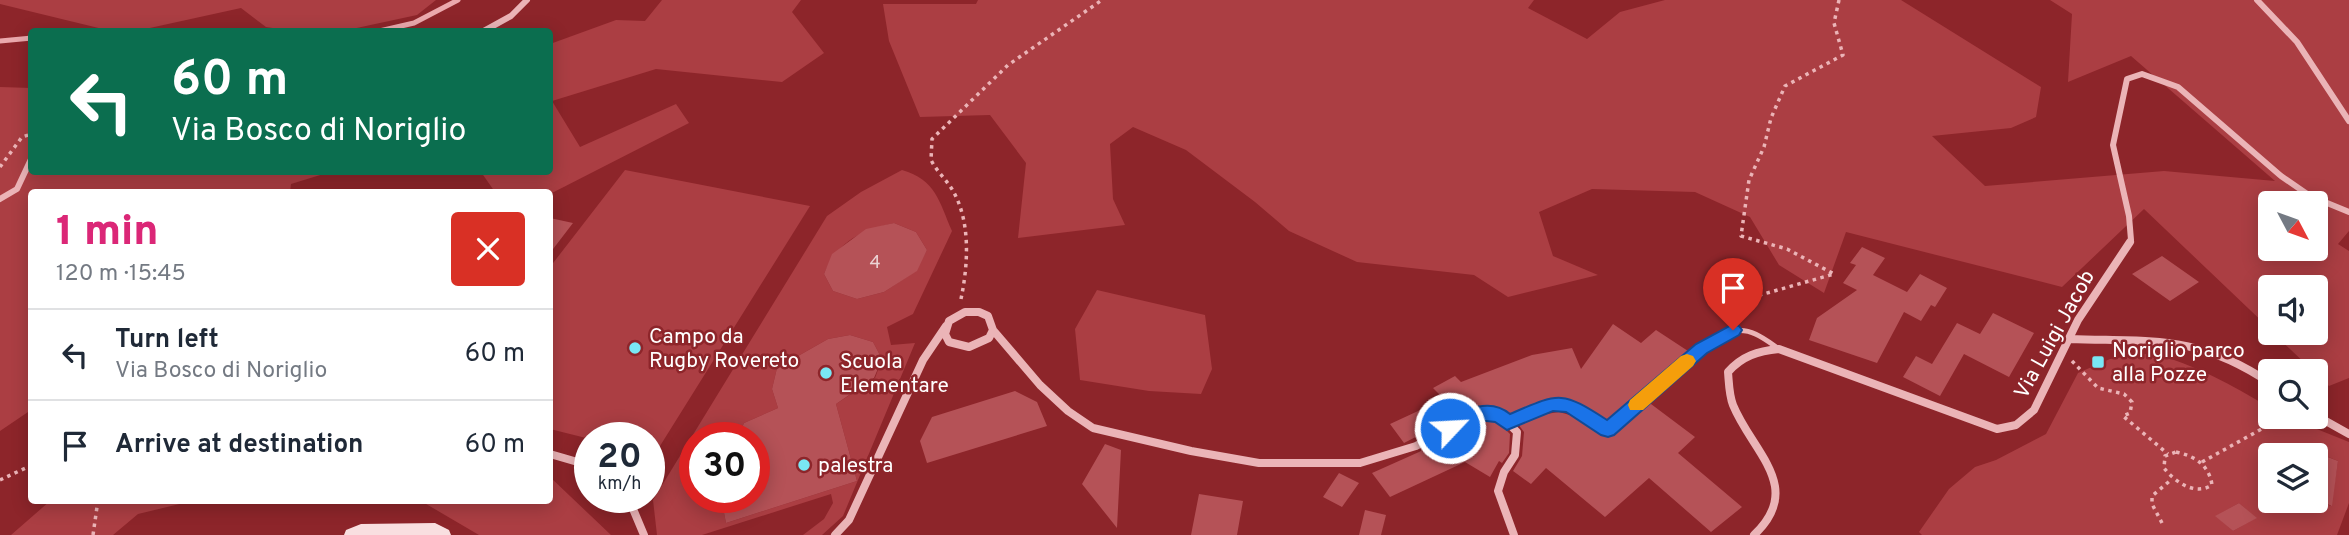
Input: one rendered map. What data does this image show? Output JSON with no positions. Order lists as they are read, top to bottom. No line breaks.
{"streets":{"street":["Via Luigi Jacob"]},"places":{"other":["Campo da Rugby Rovereto","Scuola Elementare","palestra"],"transit":["Noriglio parco alla Pozze"]},"house_numbers":["4"],"north":"bottom right","page":{"turn":["60 m","Via Bosco di Noriglio"],"heading":["1 min","120 m · 15:45"],"list":[{"name":"Turn left","note":"Via Bosco di Noriglio","value":"60 m"},{"name":"Arrive at destination","value":"60 m"}],"speed":"20 km/h","limit":"30"}}
